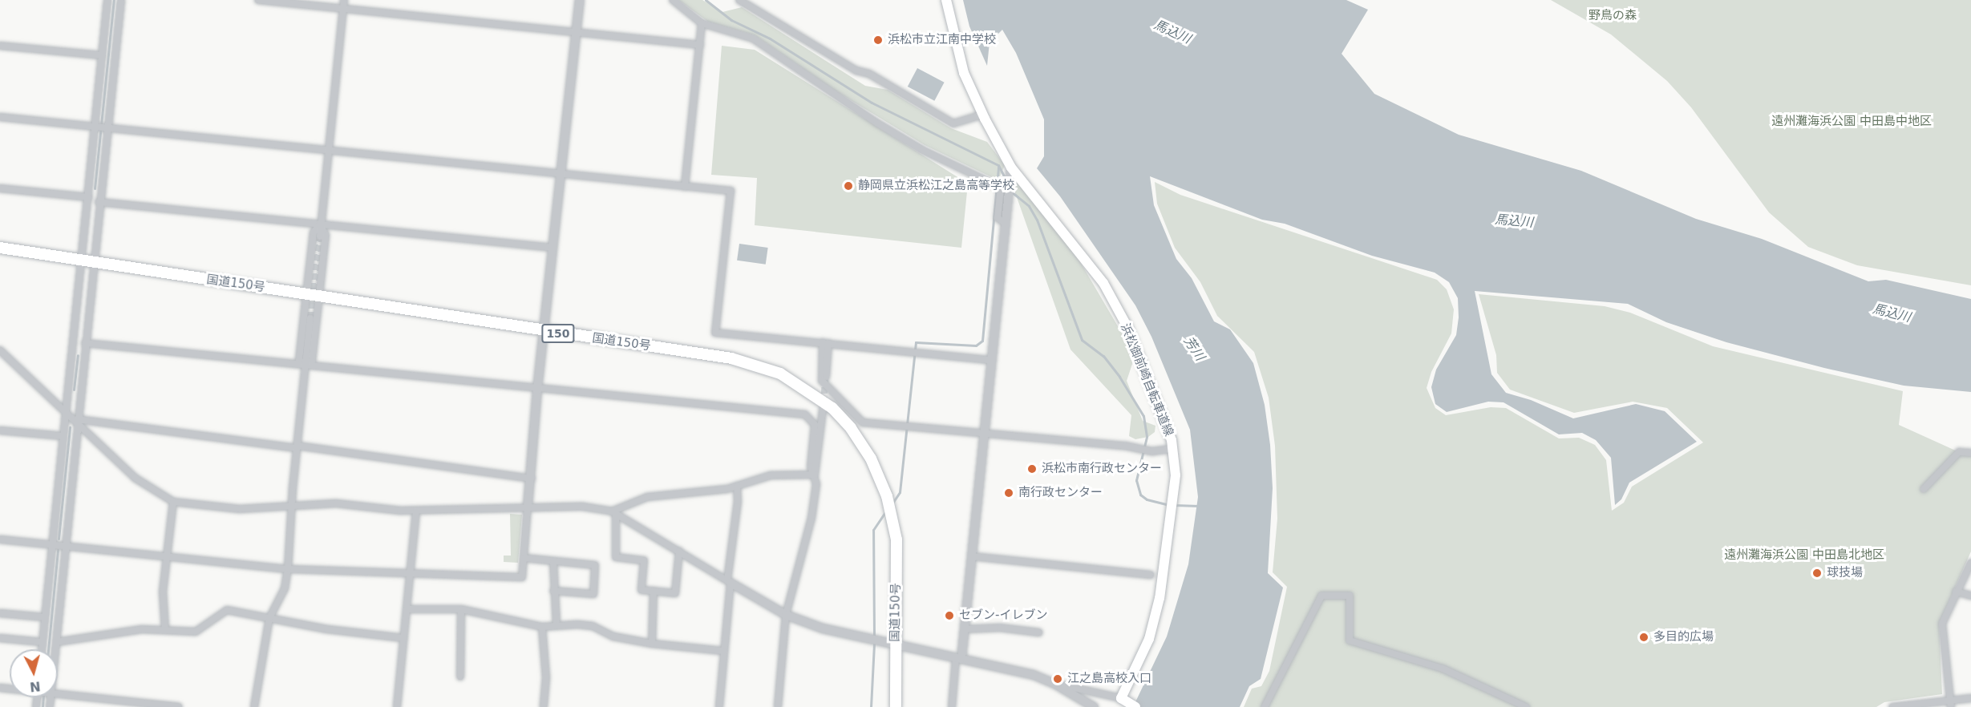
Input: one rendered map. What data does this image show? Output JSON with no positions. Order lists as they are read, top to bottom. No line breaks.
{"streets":{"highway":["国道150号","150"],"main road":["浜松御前崎自転車道線"]},"water":["馬込川","芳川"],"parks":["野鳥の森","遠州灘海浜公園 中田島中地区","遠州灘海浜公園 中田島北地区"],"places":["浜松市立江南中学校","静岡県立浜松江之島高等学校","浜松市南行政センター","南行政センター","球技場","セブン-イレブン","多目的広場","江之島高校入口"],"north":"bottom"}
